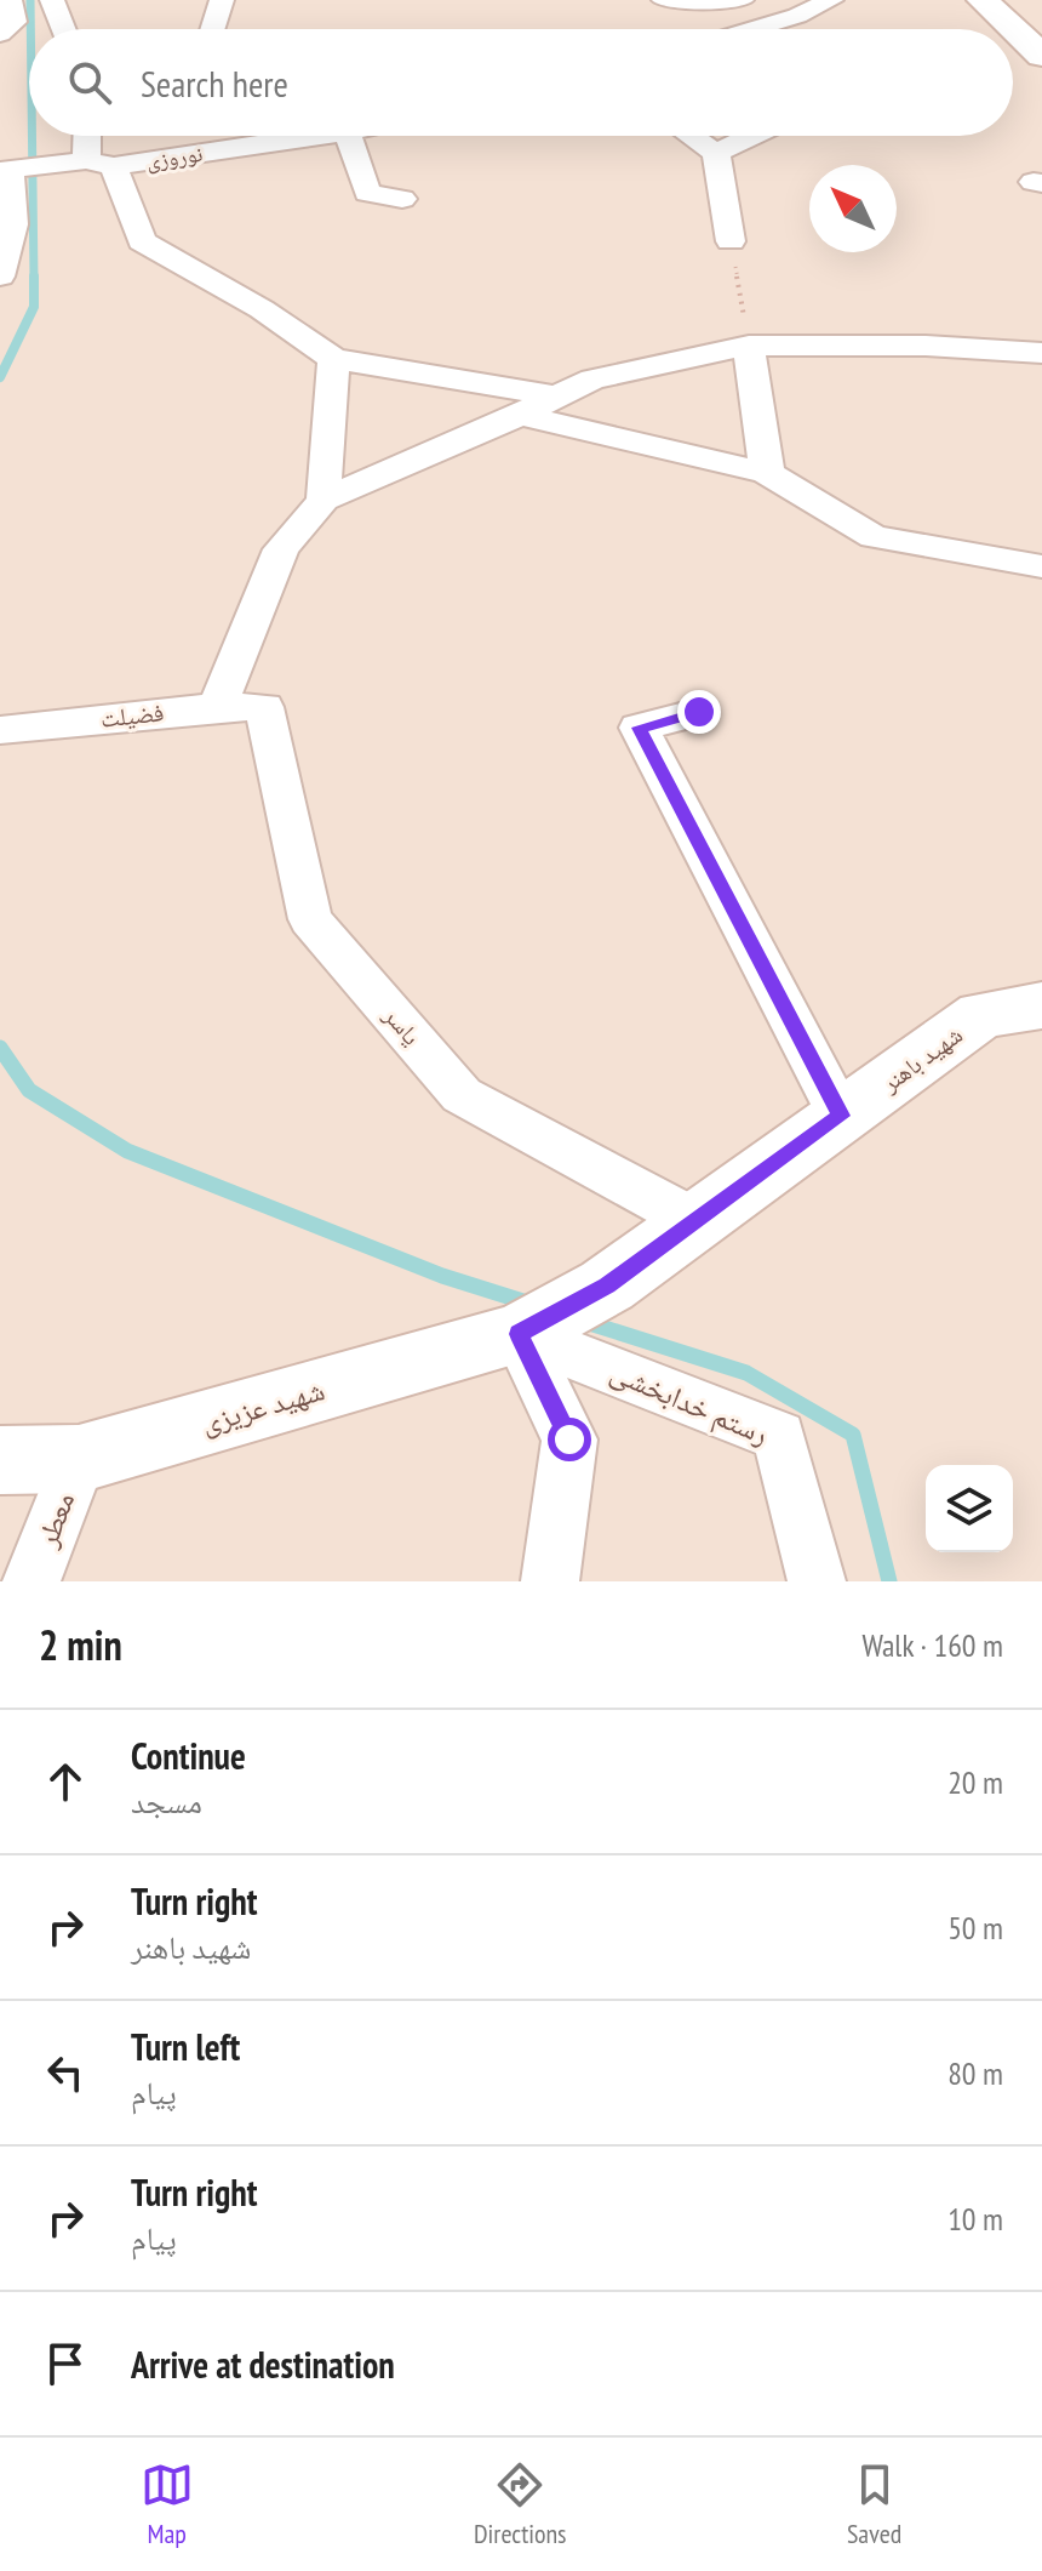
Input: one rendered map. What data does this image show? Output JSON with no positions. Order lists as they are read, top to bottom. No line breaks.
{"streets":{"street":["نوروزی","فضیلت","یاسر","شهید باهنر","رستم خدابخشی","شهید عزیزی","معطر"]},"crossings":[["فضیلت","یاسر"],["یاسر","شهید باهنر"],["شهید باهنر","رستم خدابخشی"],["شهید باهنر","شهید عزیزی"],["رستم خدابخشی","شهید عزیزی"],["شهید عزیزی","معطر"]],"north":"top left","page":{"search":"Search here","heading":["2 min","Walk · 160 m"],"list":[["Continue","مسجد","20 m"],["Turn right","شهید باهنر","50 m"],["Turn left","پیام","80 m"],["Turn right","پیام","10 m"],"Arrive at destination"],"nav":["Map","Directions","Saved"]}}
